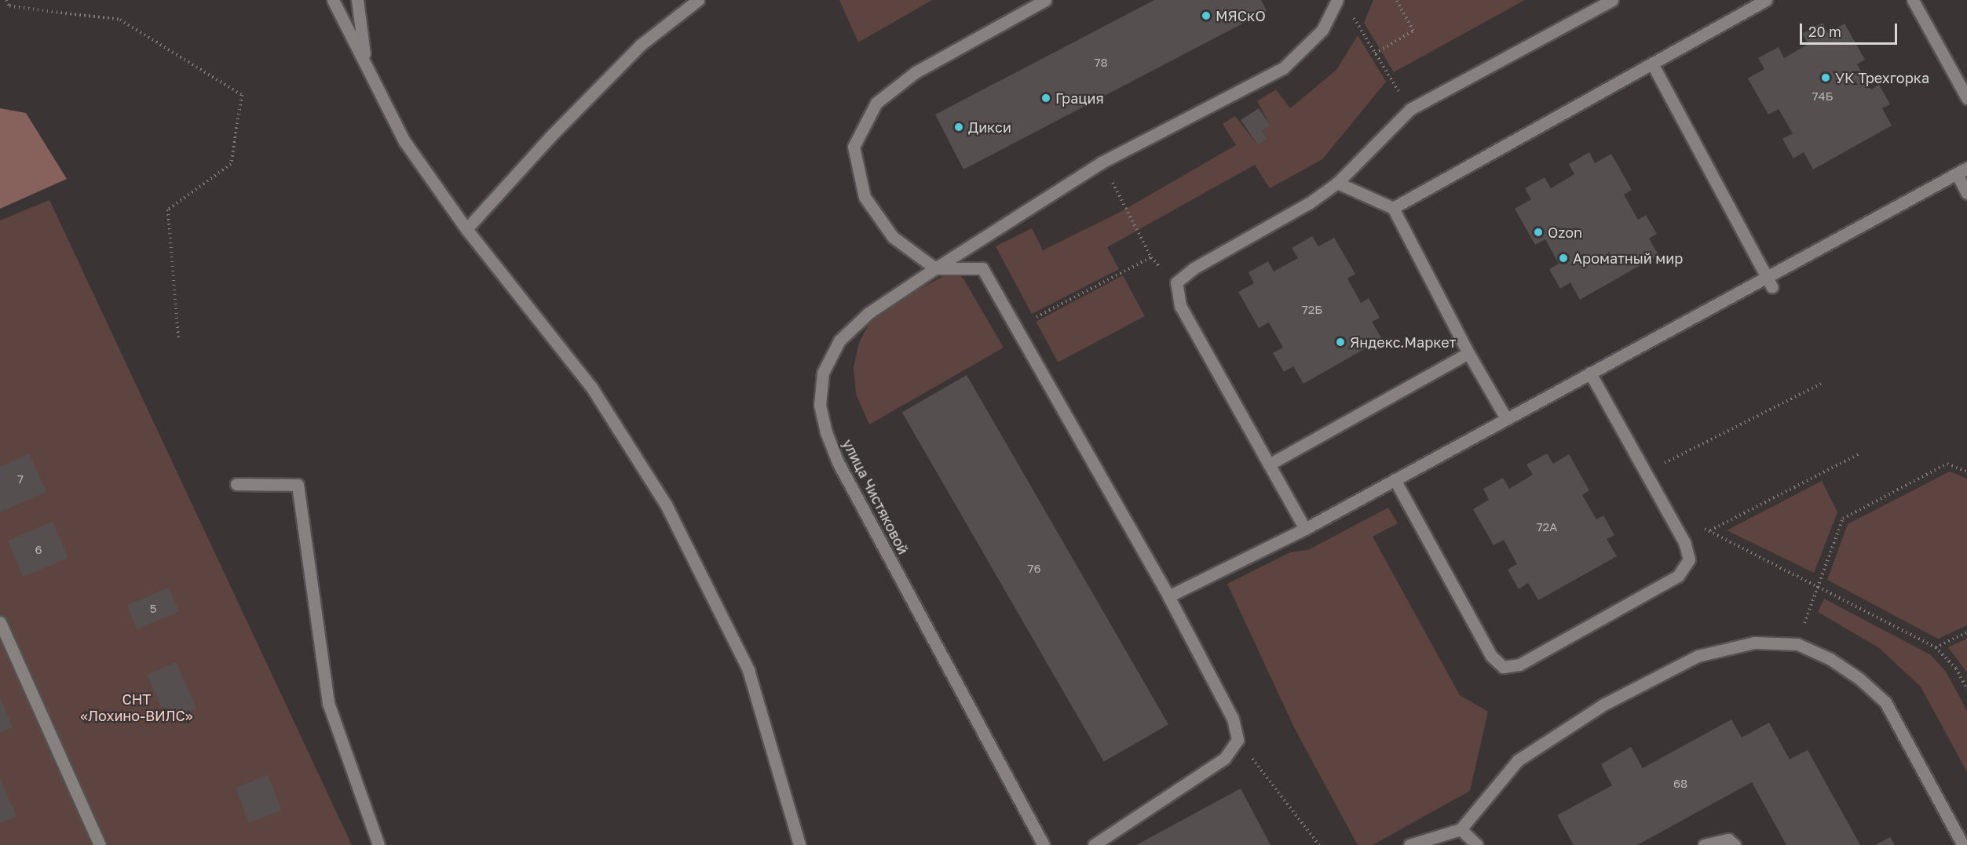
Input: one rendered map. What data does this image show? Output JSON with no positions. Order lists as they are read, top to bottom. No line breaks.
{"streets":{"street":["улица Чистяковой"]},"parks":["СНТ «Лохино-ВИЛС»"],"places":["МЯСкО","УК Трехгорка","Грация","Дикси","Ozon","Ароматный мир","Яндекс.Маркет"],"house_numbers":["78","74Б","72Б","7","72А","6","76","5","68"],"scale_bar":"20 m"}
